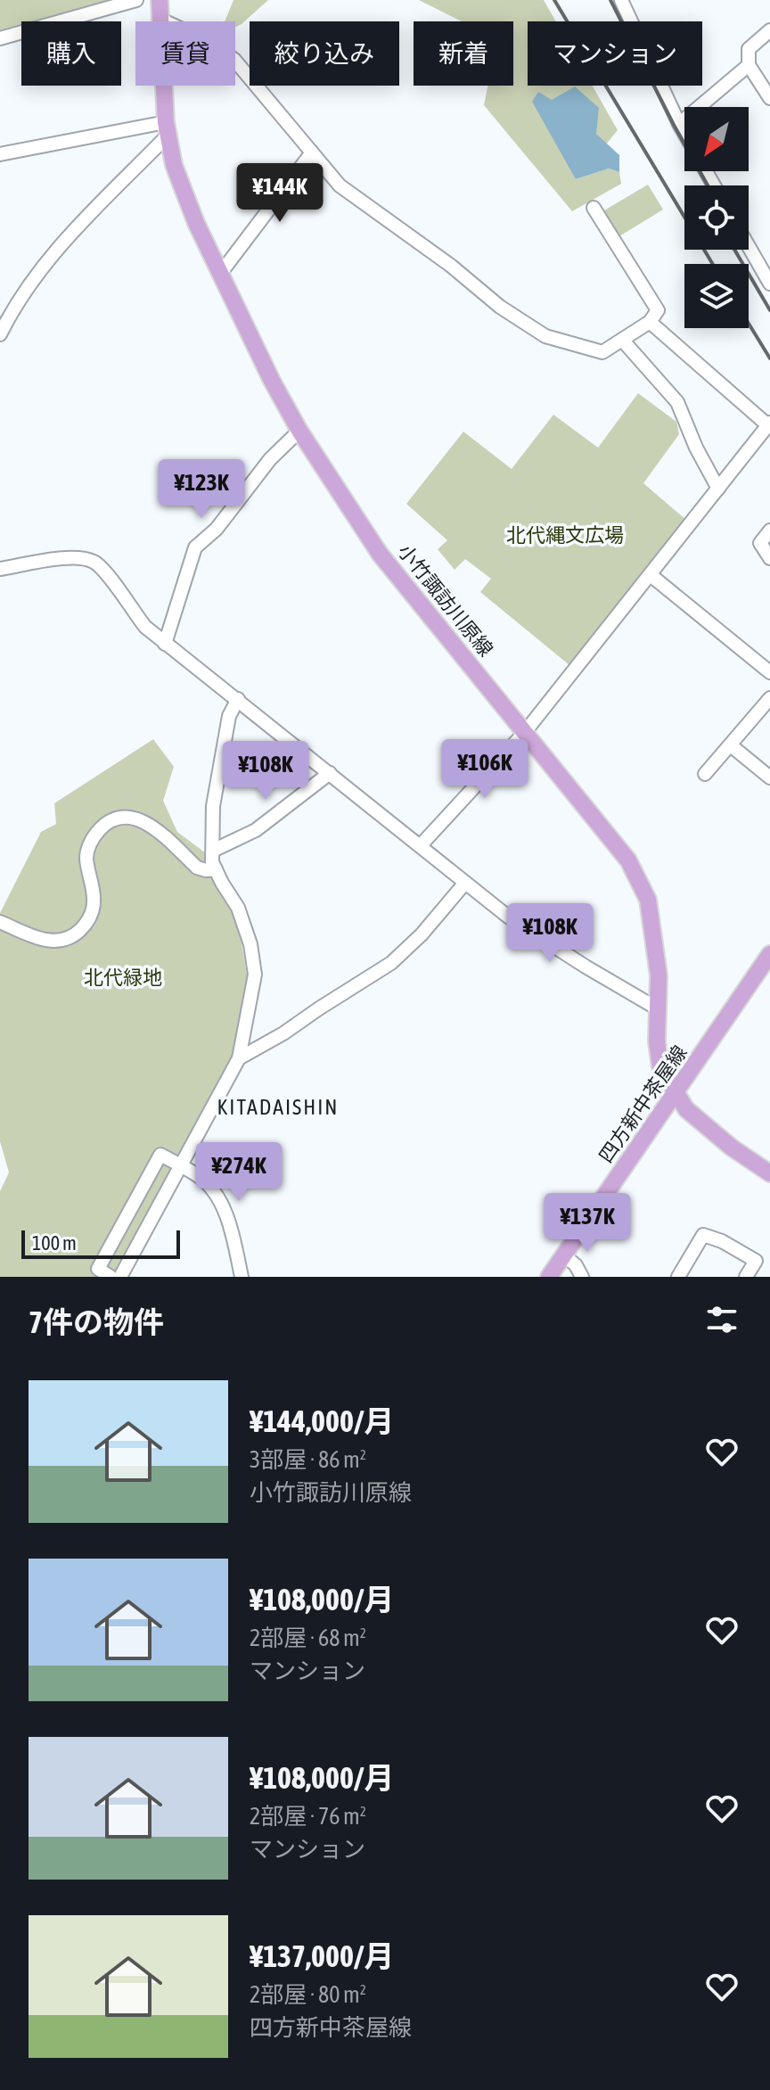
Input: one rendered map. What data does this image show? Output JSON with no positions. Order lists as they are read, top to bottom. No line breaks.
{"streets":{"main road":["小竹諏訪川原線","四方新中茶屋線"]},"crossings":[["小竹諏訪川原線","四方新中茶屋線"]],"districts":["KITADAISHIN"],"parks":["北代縄文広場","北代緑地"],"scale_bar":"100 m","north":"bottom left","page":{"chip":["購入","賃貸","絞り込み","新着","マンション"],"price":["¥144K","¥123K","¥106K","¥108K","¥108K","¥274K","¥137K"],"scale":"100 m","heading":"7件の物件","list":[{"name":"¥144,000/月","note":"3部屋 · 86 m² · 小竹諏訪川原線"},{"name":"¥108,000/月","note":"2部屋 · 68 m² · マンション"},{"name":"¥108,000/月","note":"2部屋 · 76 m² · マンション"},{"name":"¥137,000/月","note":"2部屋 · 80 m² · 四方新中茶屋線"}]}}
